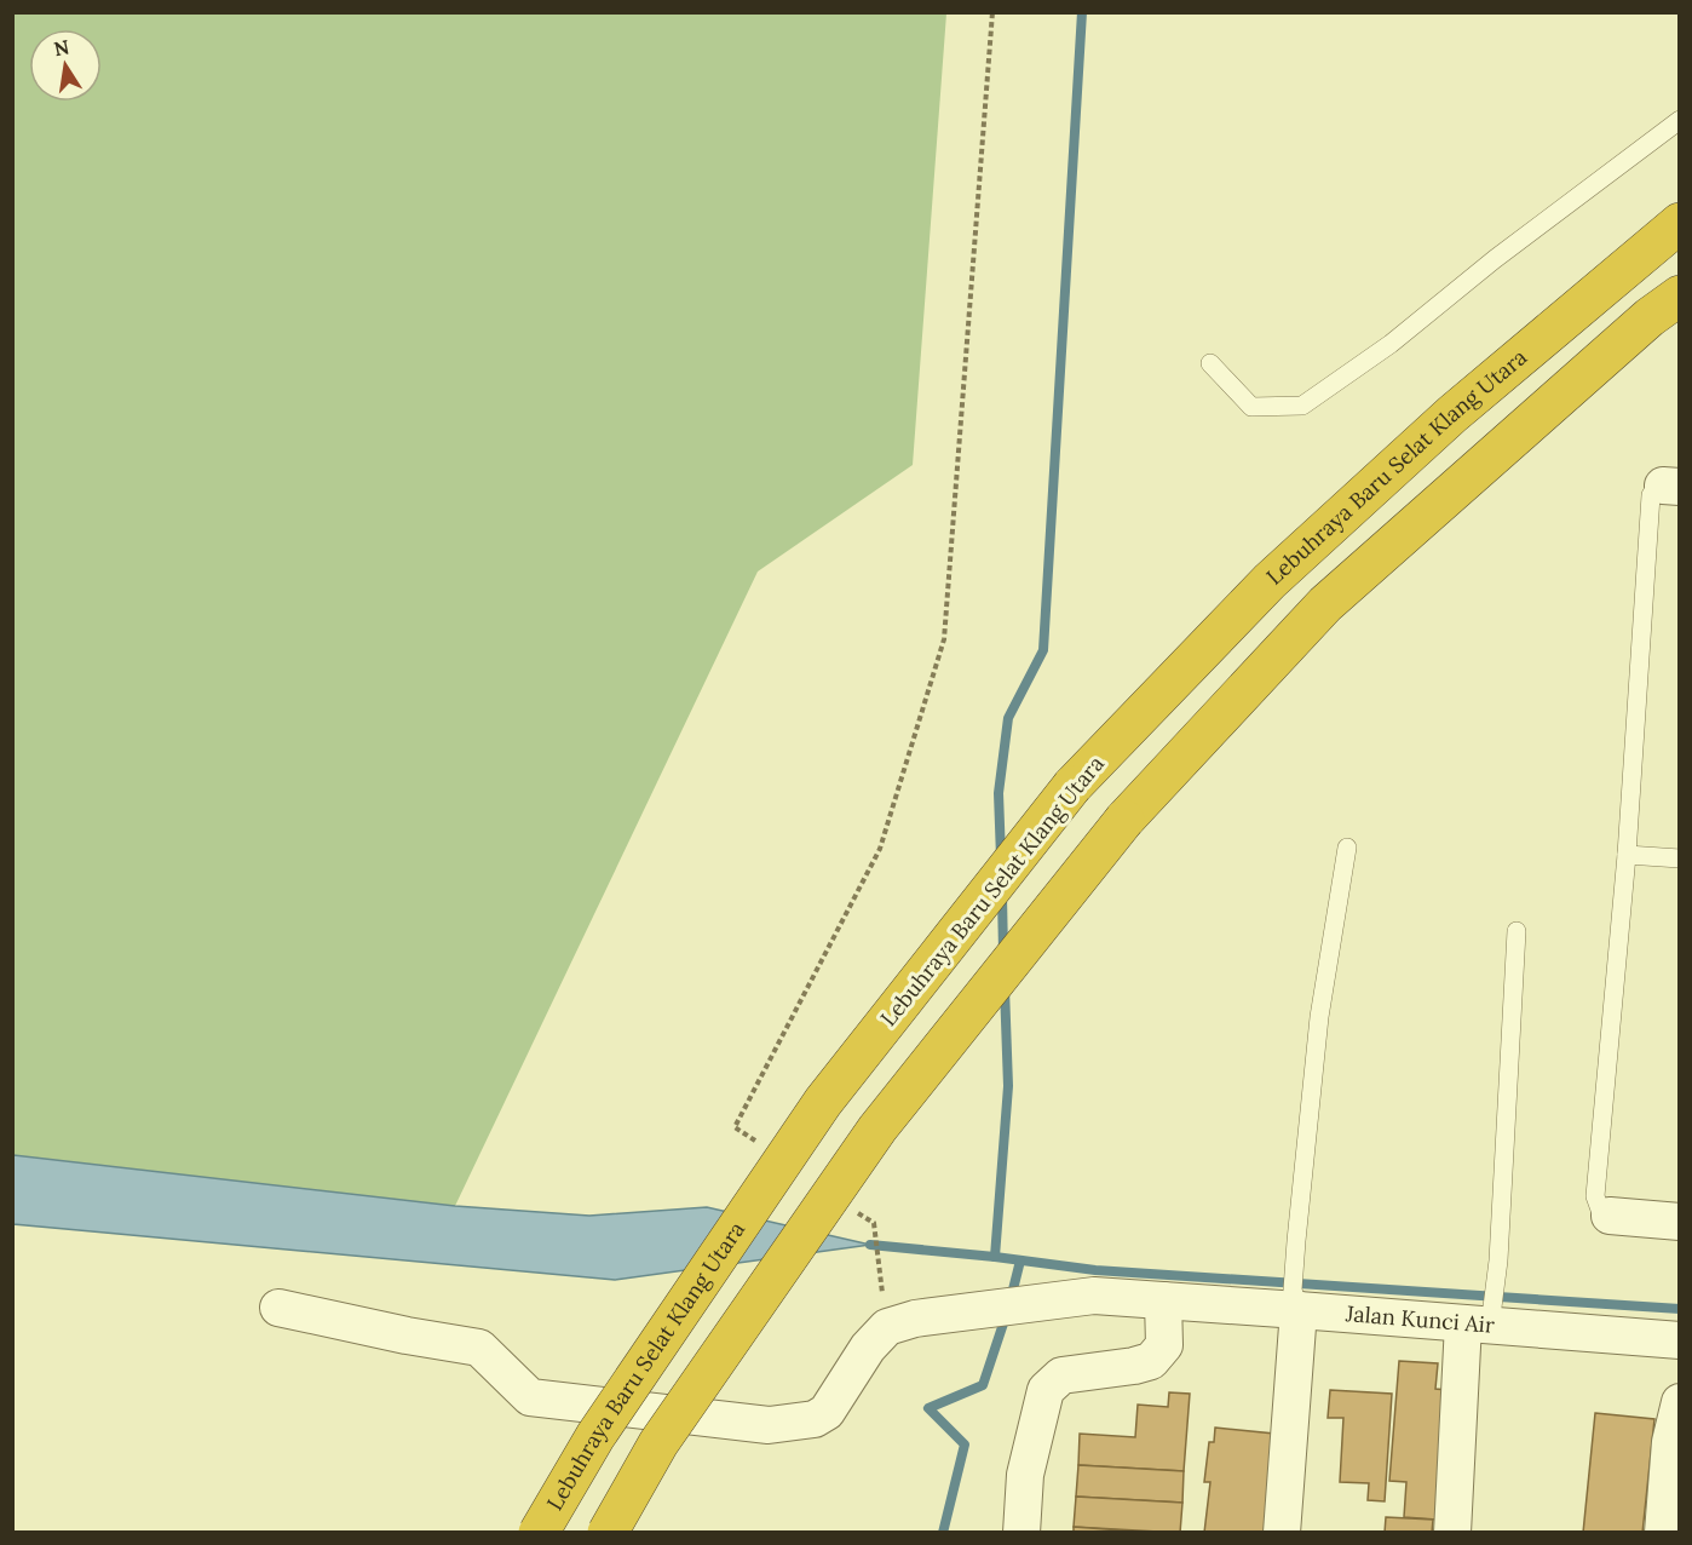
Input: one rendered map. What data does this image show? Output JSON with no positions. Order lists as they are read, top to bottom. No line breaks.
{"streets":{"highway":["Lebuhraya Baru Selat Klang Utara"],"street":["Jalan Kunci Air"]},"north":"top"}
